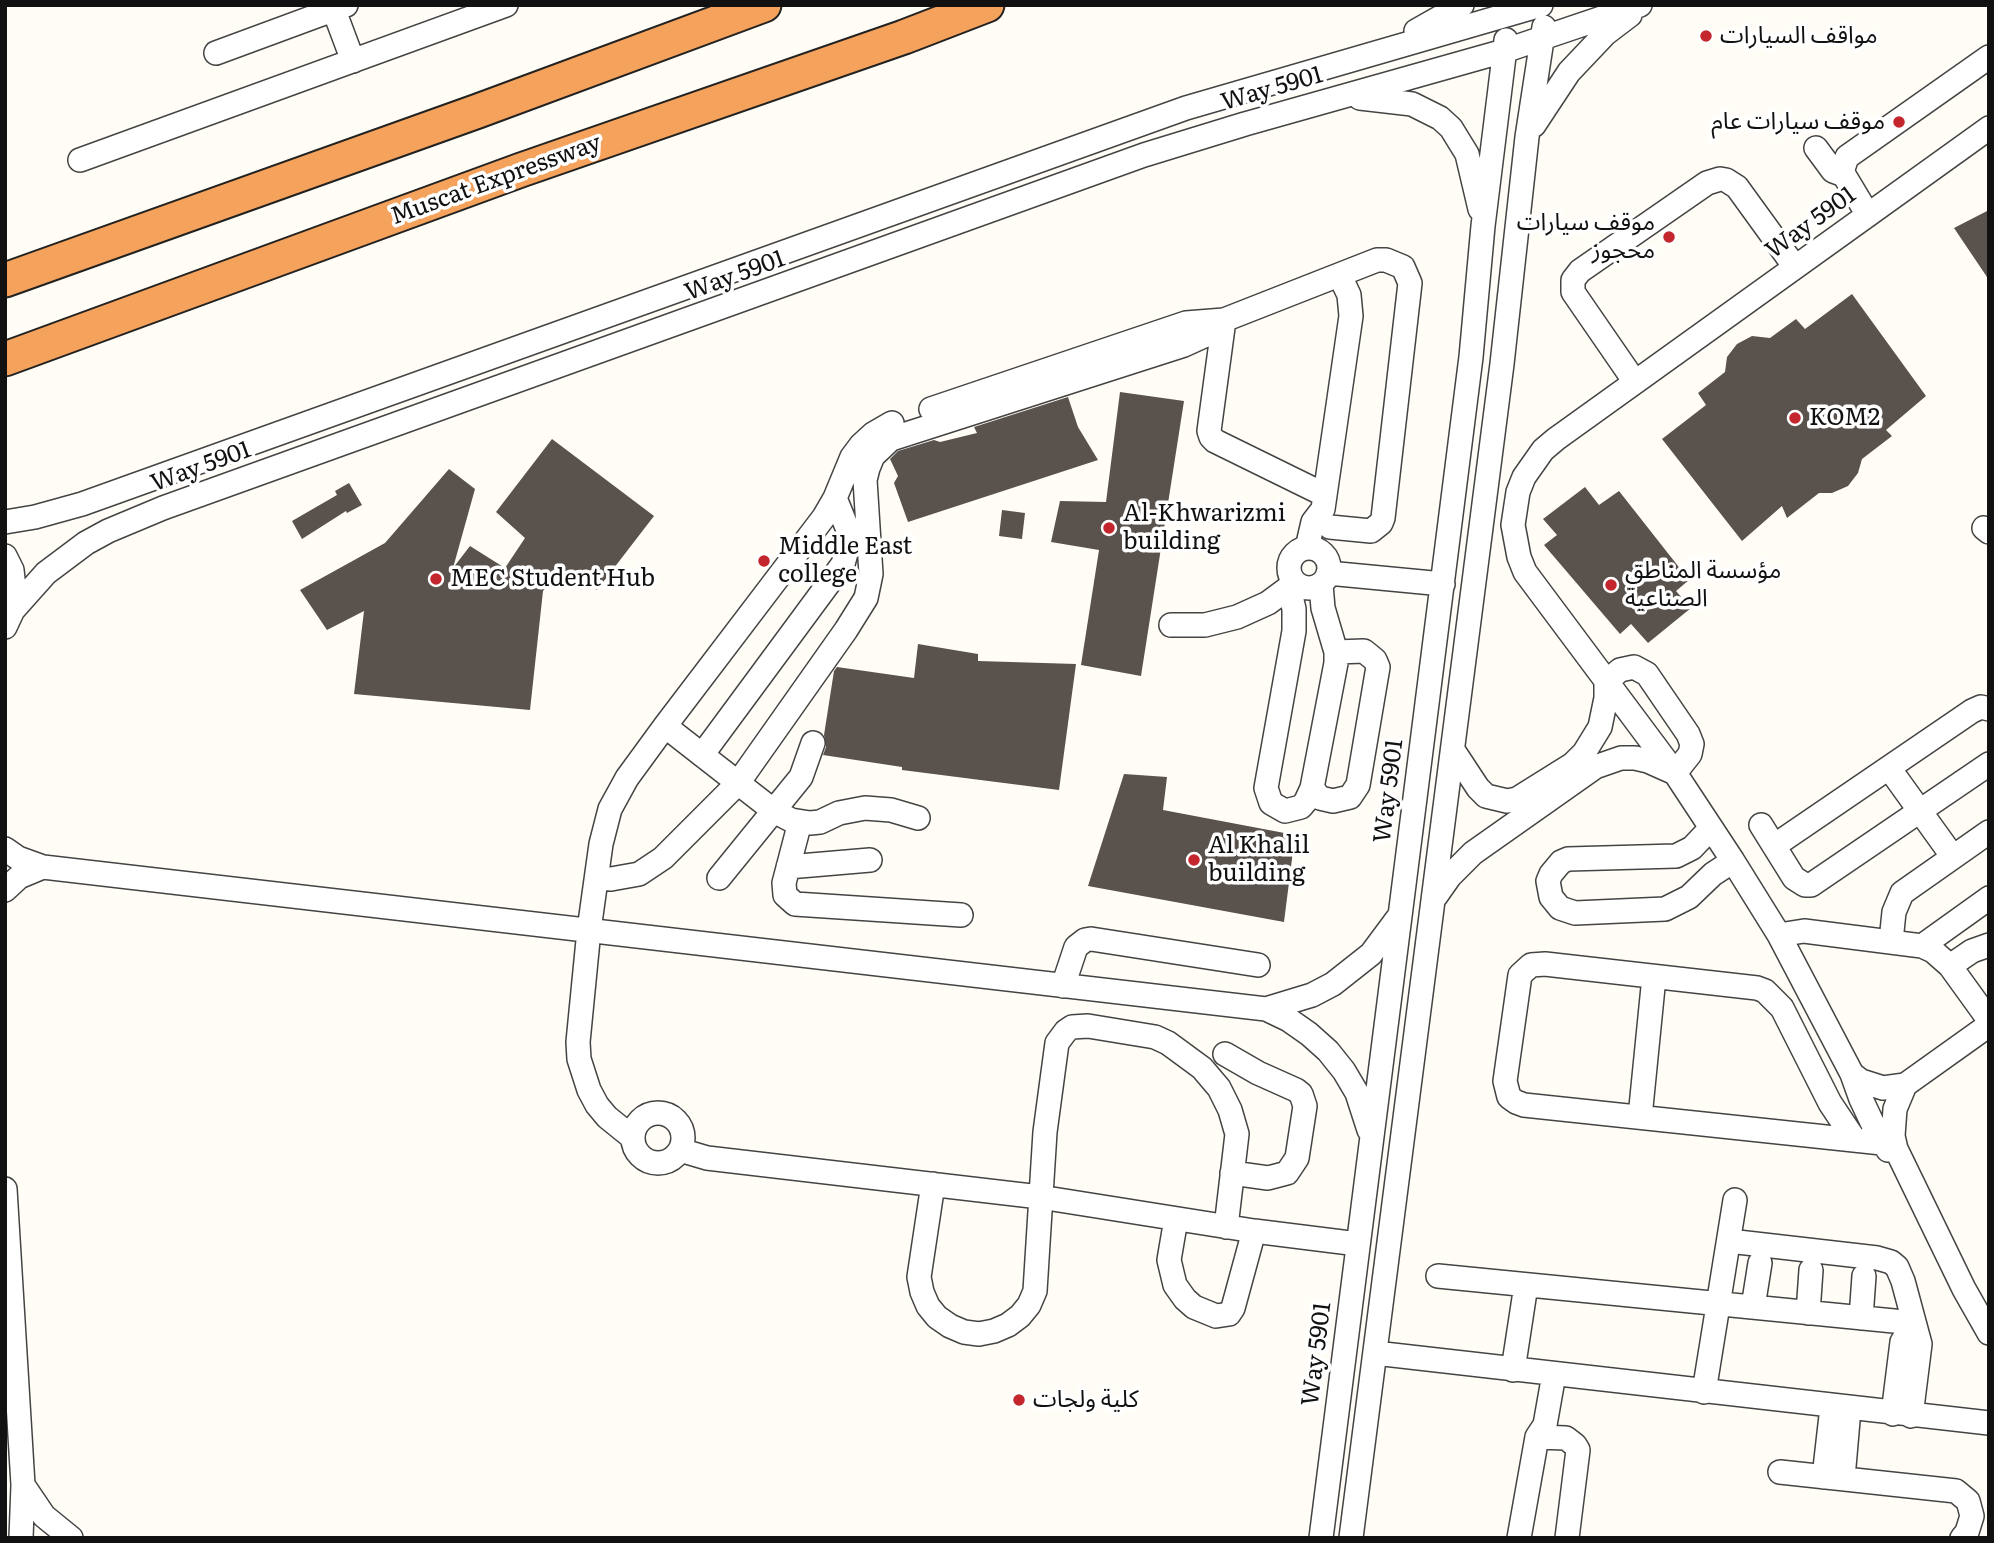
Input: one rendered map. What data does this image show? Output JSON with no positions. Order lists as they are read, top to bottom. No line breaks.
{"streets":{"highway":["Muscat Expressway"],"street":["Way 5901"]},"places":["مواقف السيارات","موقف سيارات عام","موقف سيارات محجوز","KOM2","Al-Khwarizmi building","Middle East college","MEC Student Hub","مؤسسة المناطق الصناعية","Al Khalil building","كلية ولجات"]}
